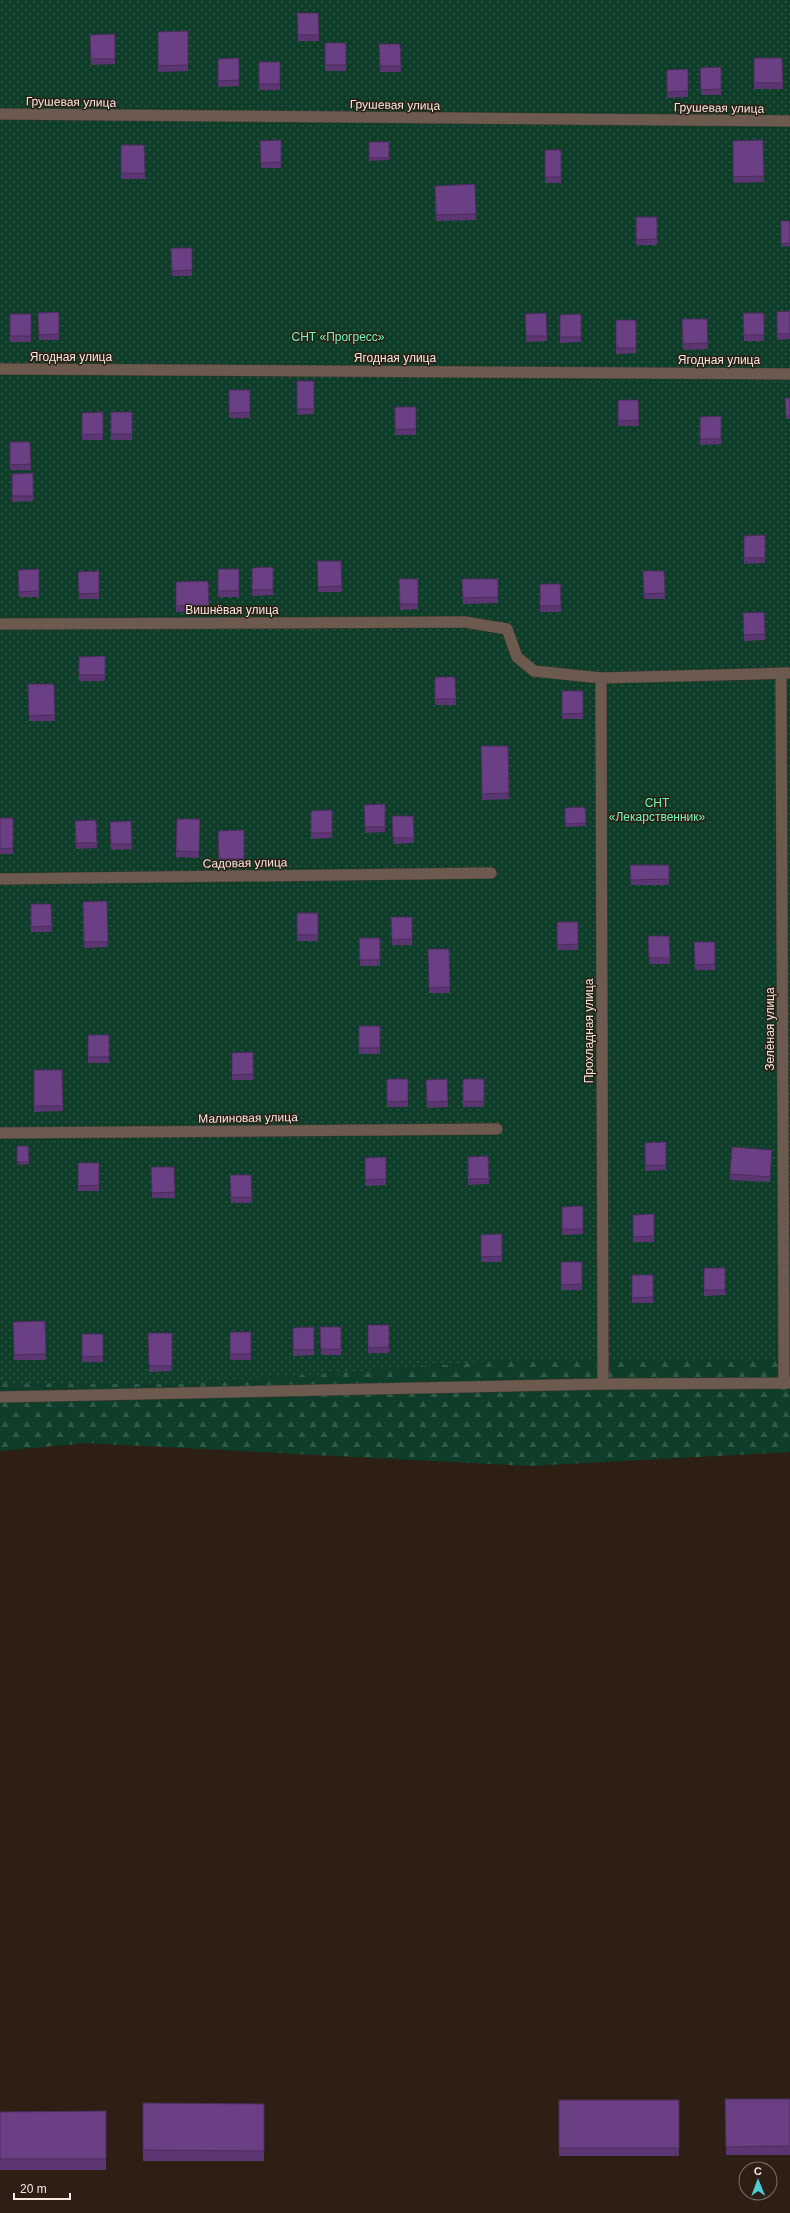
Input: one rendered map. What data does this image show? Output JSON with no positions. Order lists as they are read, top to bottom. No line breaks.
{"streets":{"street":["Грушевая улица","Ягодная улица","Вишнёвая улица","Садовая улица","Зелёная улица","Прохладная улица","Малиновая улица"]},"crossings":[["Вишнёвая улица","Прохладная улица"]],"parks":["СНТ «Прогресс»","СНТ «Лекарственник»"],"scale_bar":"20 m","north":"top"}
